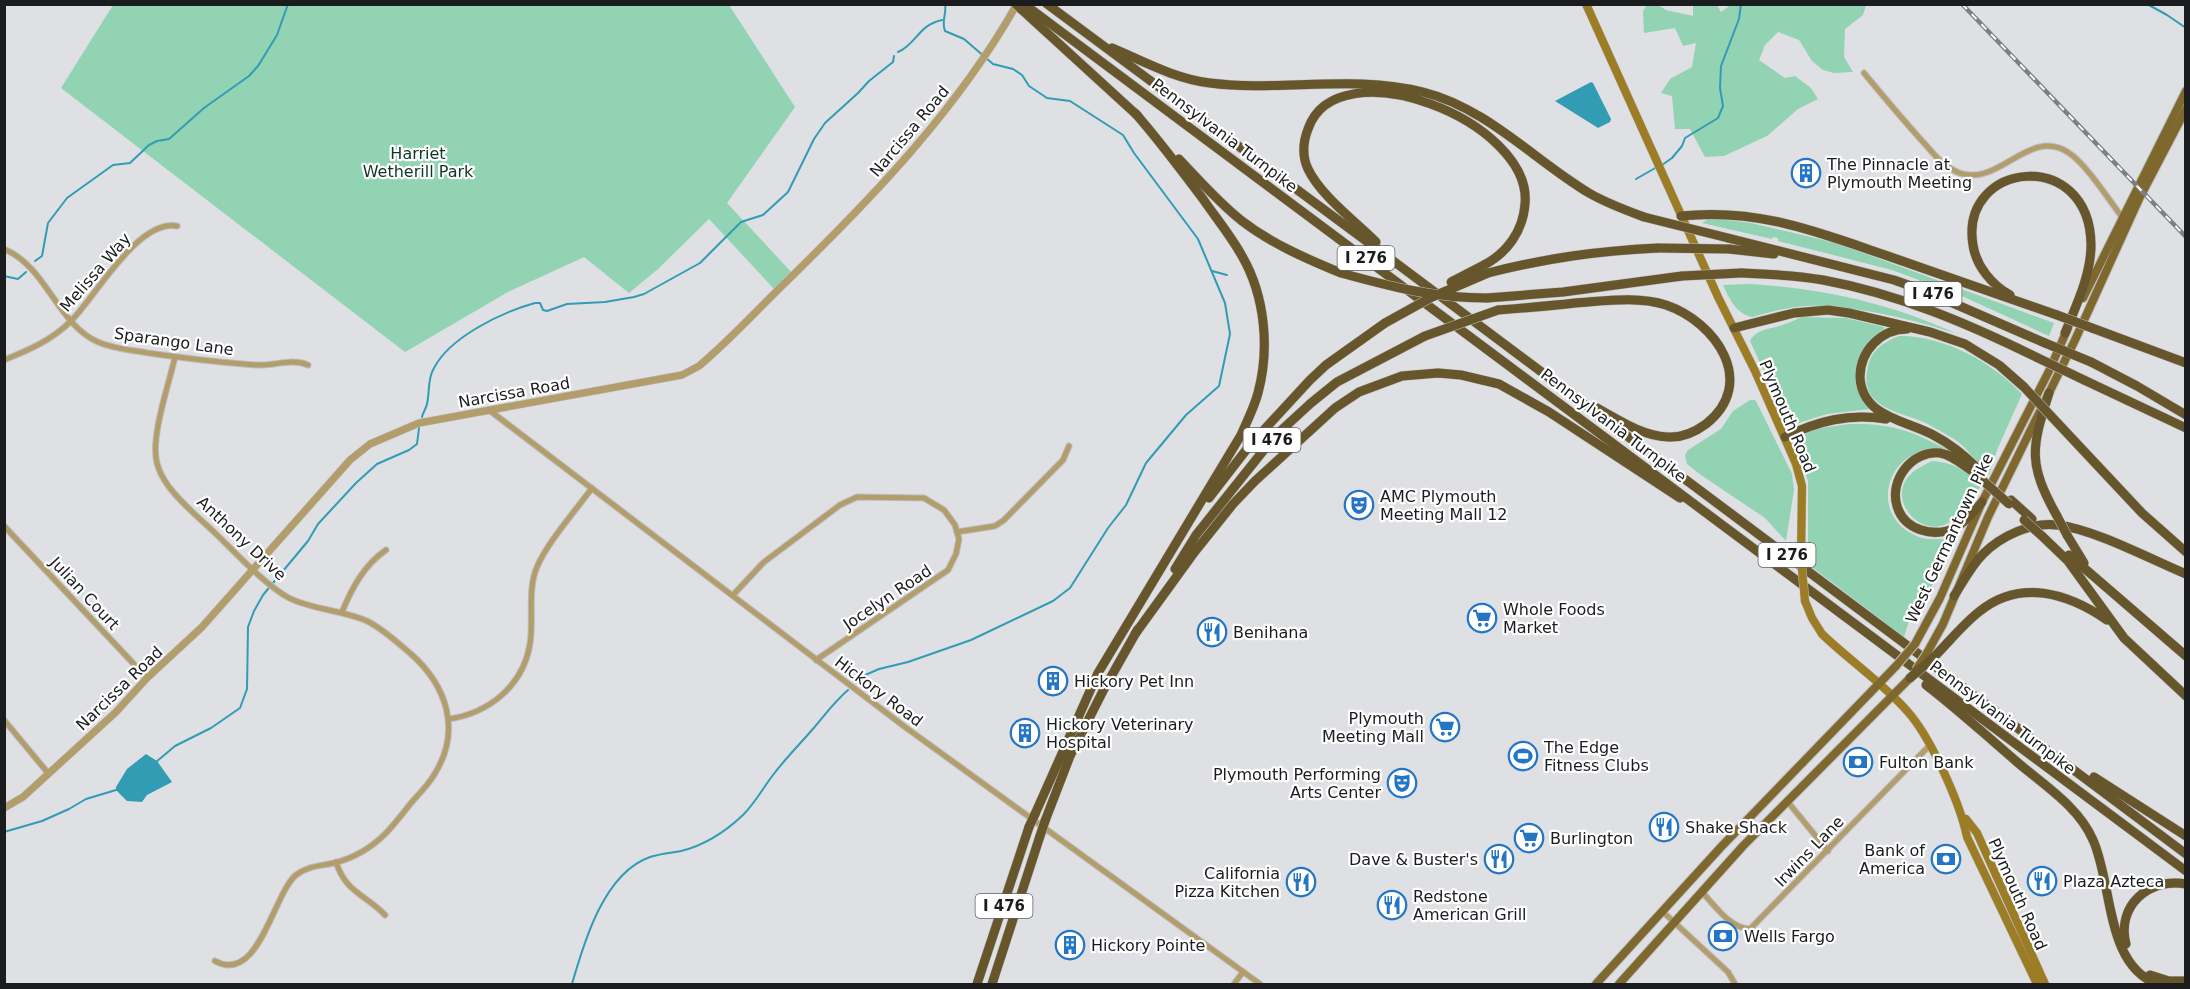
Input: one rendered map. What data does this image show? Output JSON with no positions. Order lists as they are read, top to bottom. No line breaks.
{"streets":{"highway":["Pennsylvania Turnpike","I 276","I 476"],"main road":["Plymouth Road","West Germantown Pike"],"street":["Narcissa Road","Melissa Way","Sparango Lane","Anthony Drive","Julian Court","Jocelyn Road","Hickory Road","Irwins Lane"]},"crossings":[["Narcissa Road","Pennsylvania Turnpike"],["Narcissa Road","Anthony Drive"],["Narcissa Road","Julian Court"],["Narcissa Road","Hickory Road"],["Melissa Way","Sparango Lane"],["Sparango Lane","Anthony Drive"],["Plymouth Road","West Germantown Pike"],["Plymouth Road","Irwins Lane"],["Jocelyn Road","Hickory Road"]],"parks":["Harriet Wetherill Park"],"places":{"building":["The Pinnacle at Plymouth Meeting","Hickory Pet Inn","Hickory Veterinary Hospital","Hickory Pointe"],"theatre":["AMC Plymouth Meeting Mall 12","Plymouth Performing Arts Center"],"supermarket":["Whole Foods Market","Plymouth Meeting Mall","Burlington"],"restaurant":["Benihana","Shake Shack","Dave & Buster's","Plaza Azteca","California Pizza Kitchen","Redstone American Grill"],"sports":["The Edge Fitness Clubs"],"bank":["Fulton Bank","Bank of America","Wells Fargo"]}}
